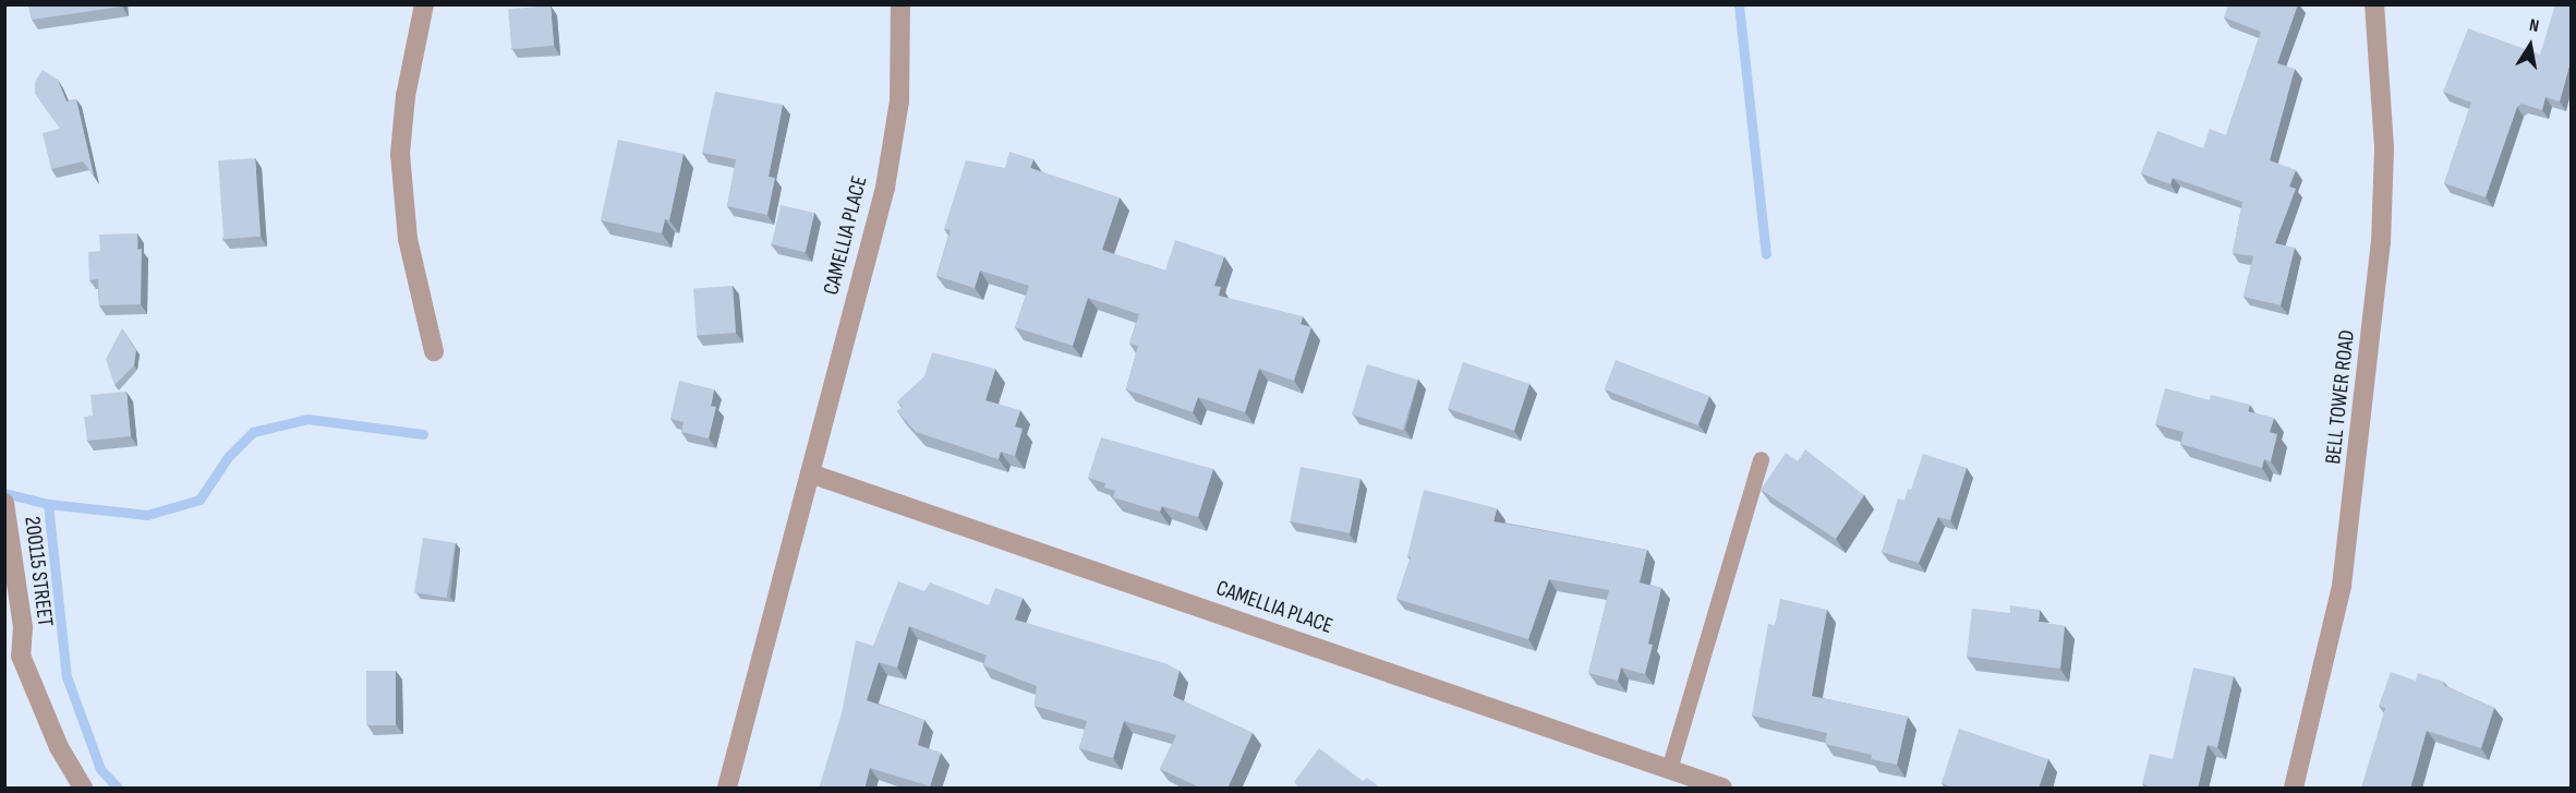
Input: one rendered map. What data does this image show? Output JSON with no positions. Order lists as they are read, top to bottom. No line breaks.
{"streets":{"street":["CAMELLIA PLACE","BELL TOWER ROAD","200115 STREET"]},"north":"top"}
